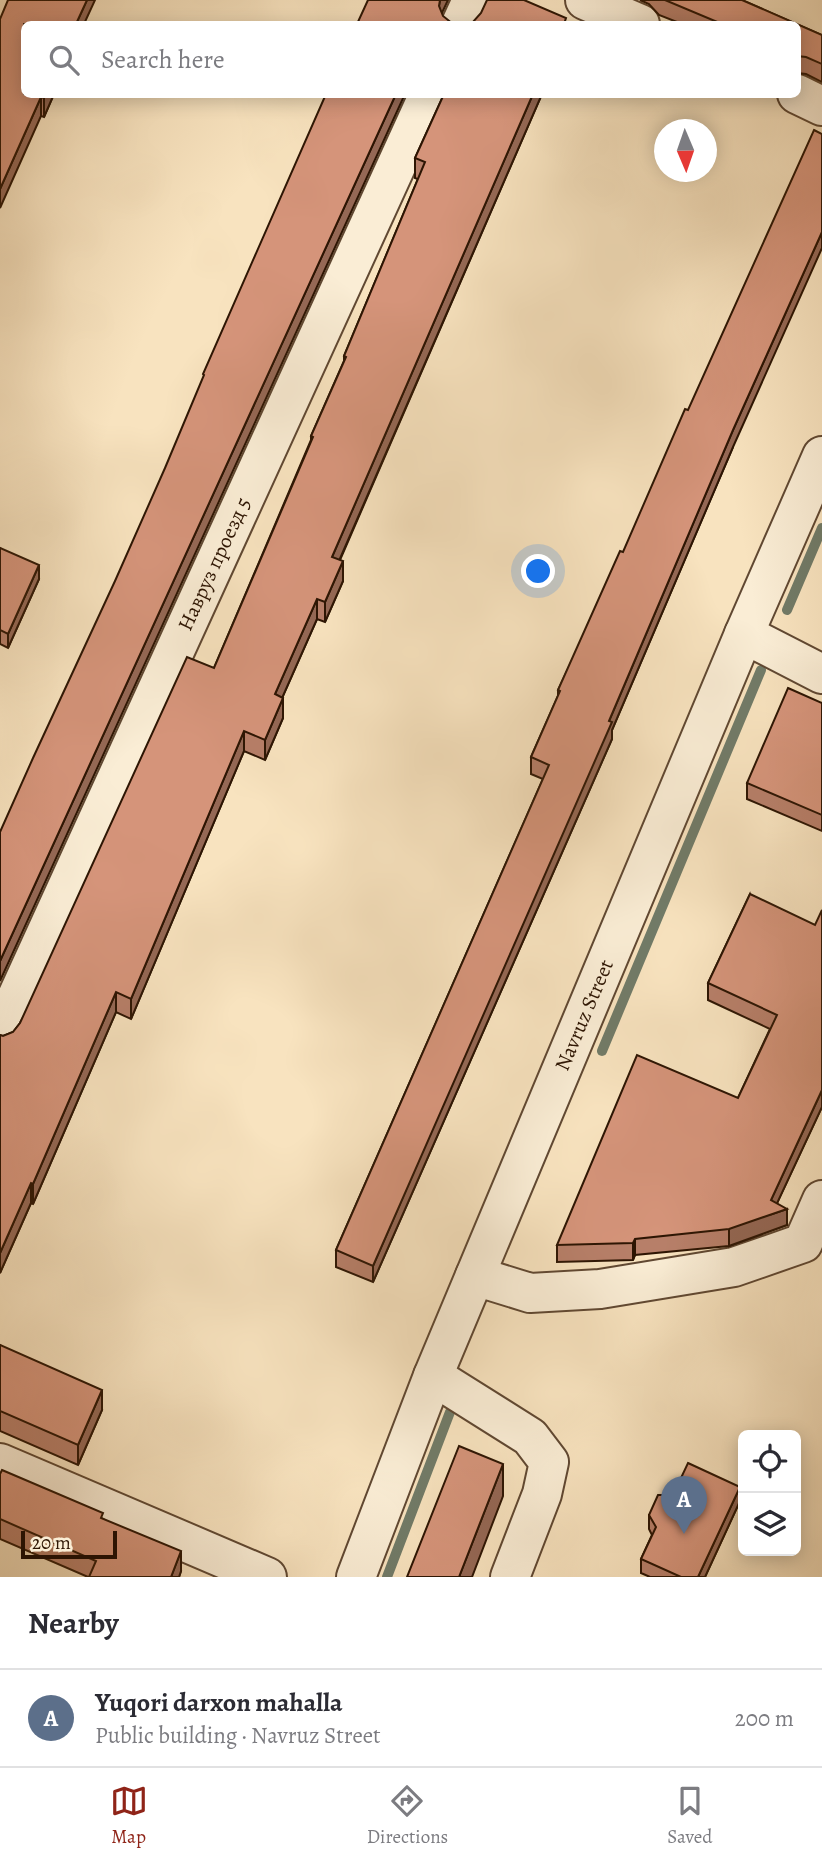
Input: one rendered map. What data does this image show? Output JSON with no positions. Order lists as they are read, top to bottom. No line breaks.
{"streets":{"street":["Навруз проезд 5","Navruz Street"]},"scale_bar":"20 m","north":"bottom","page":{"search":"Search here","pins":"A","scale":"20 m","heading":"Nearby","list":[{"mark":"A","name":"Yuqori darxon mahalla","note":"Public building · Navruz Street","value":"200 m"}],"nav":["Map","Directions","Saved"]}}
